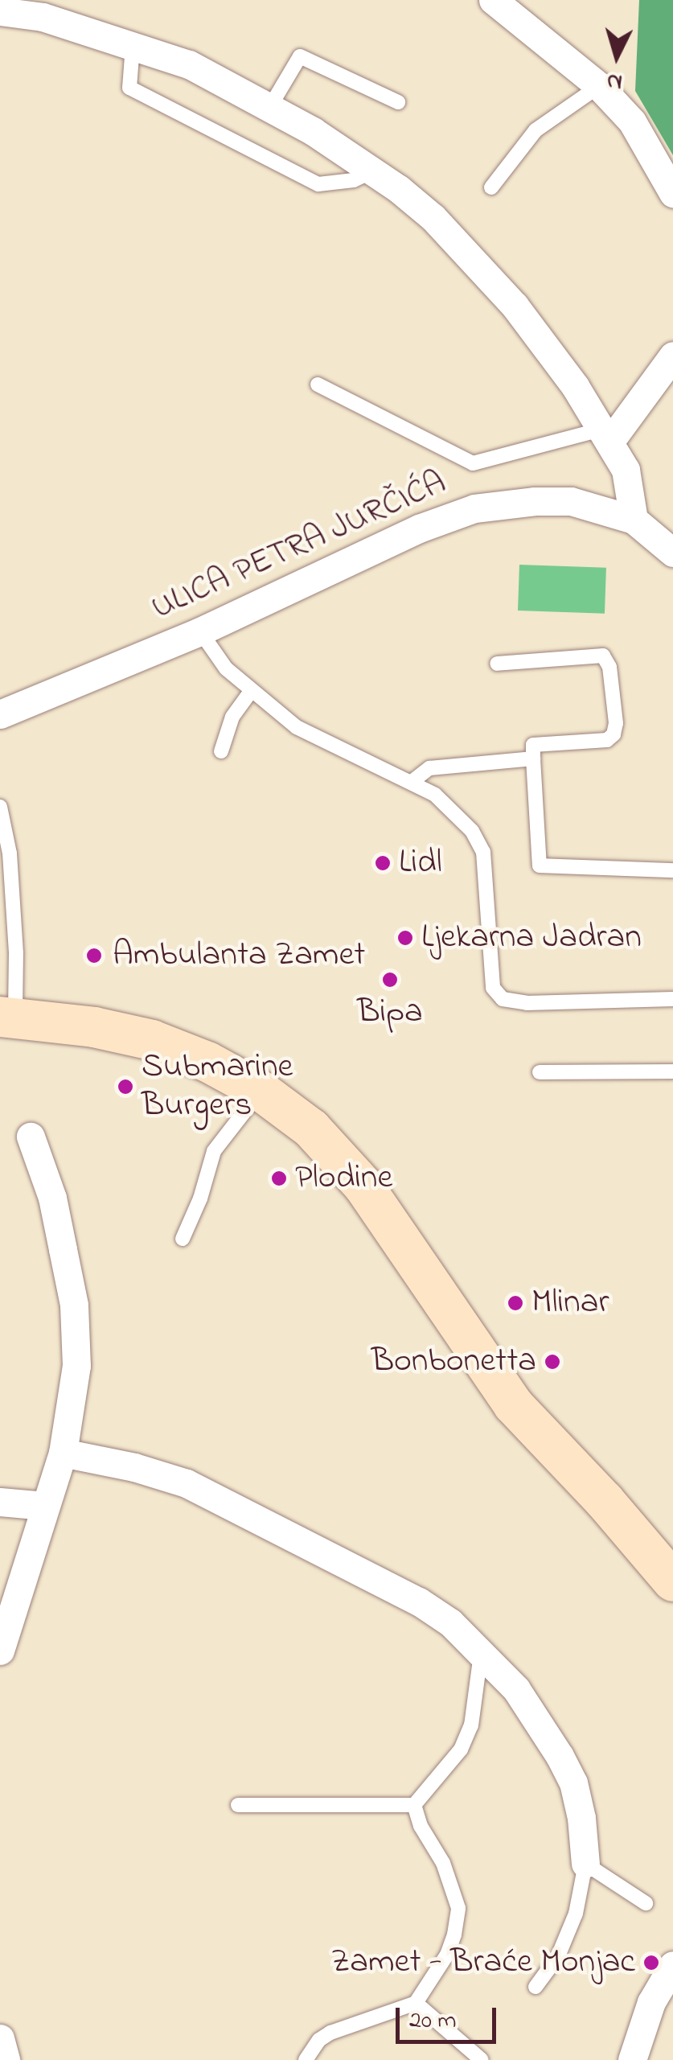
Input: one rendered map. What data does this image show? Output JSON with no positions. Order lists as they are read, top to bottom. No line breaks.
{"streets":{"street":["ULICA PETRA JURČIĆA"]},"places":["Lidl","Ljekarna Jadran","Ambulanta Zamet","Bipa","Submarine Burgers","Plodine","Mlinar","Bonbonetta","Zamet - Braće Monjac"],"scale_bar":"20 m","north":"bottom"}
